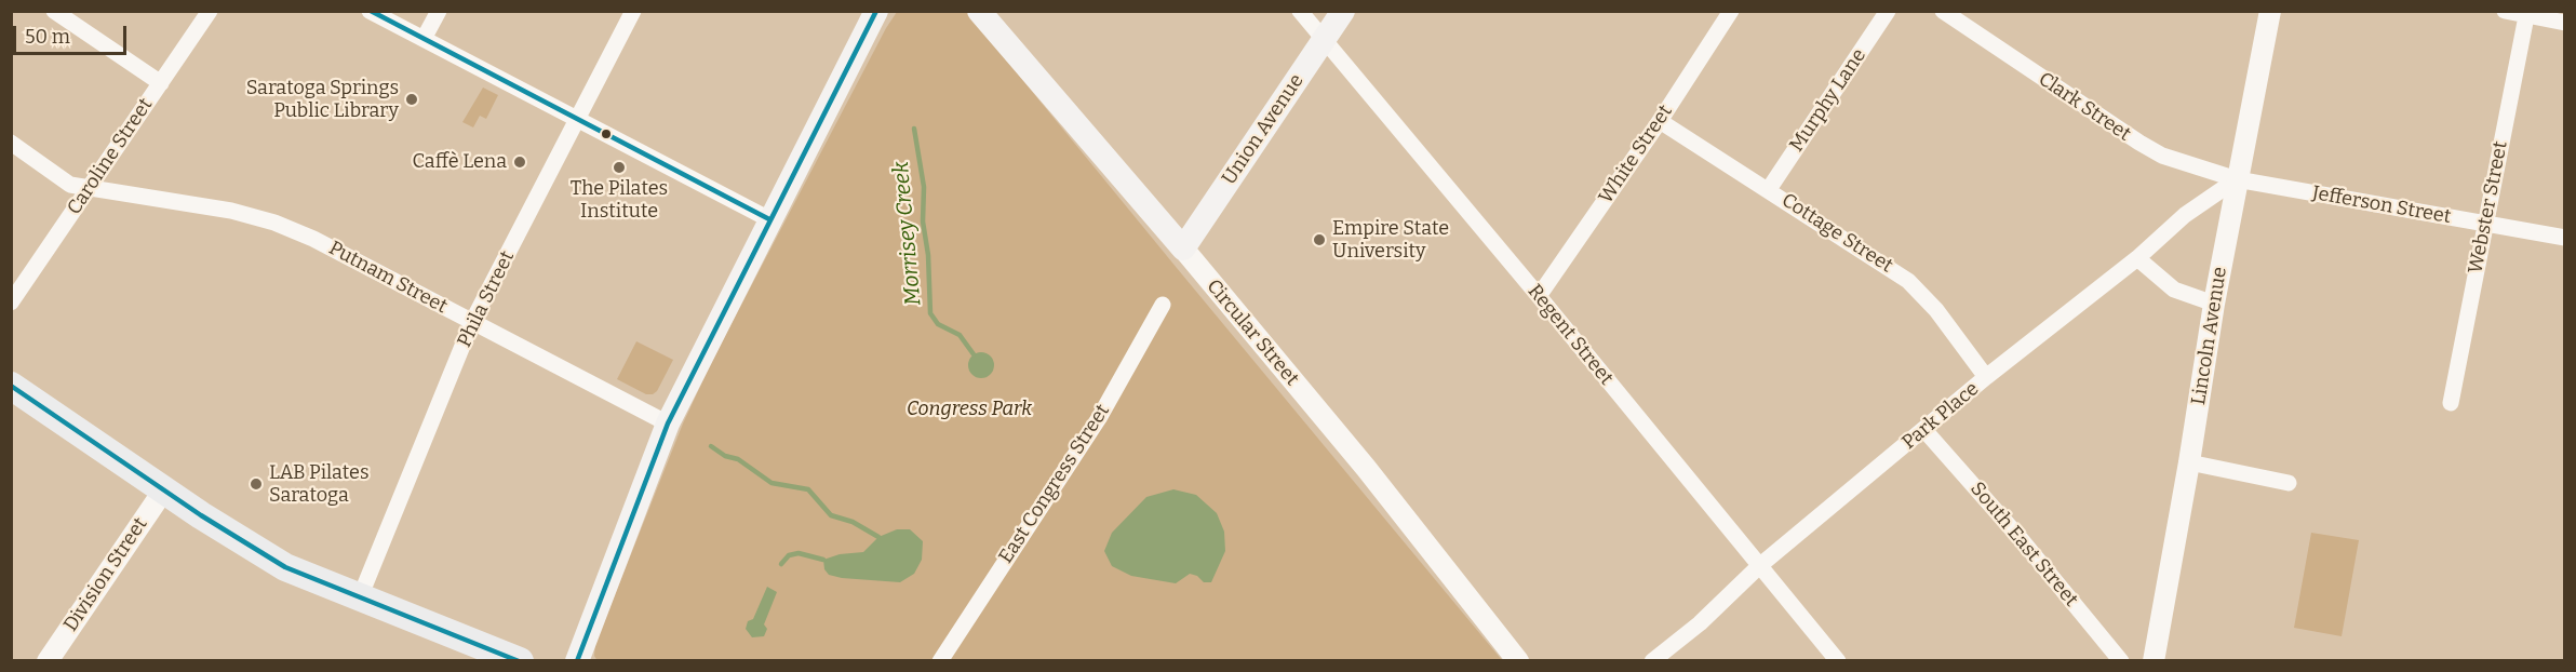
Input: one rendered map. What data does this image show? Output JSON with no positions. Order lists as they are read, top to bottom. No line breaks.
{"streets":{"main road":["Union Avenue","Circular Street"],"street":["Murphy Lane","Clark Street","White Street","Caroline Street","Jefferson Street","Webster Street","Cottage Street","Putnam Street","Phila Street","Regent Street","Lincoln Avenue","Park Place","East Congress Street","South East Street","Division Street"]},"crossings":[["Murphy Lane","Cottage Street"],["Clark Street","Jefferson Street"],["Clark Street","Lincoln Avenue"],["Clark Street","Park Place"],["Union Avenue","Circular Street"],["Union Avenue","Regent Street"],["White Street","Cottage Street"],["White Street","Regent Street"],["Caroline Street","Putnam Street"],["Jefferson Street","Webster Street"],["Jefferson Street","Lincoln Avenue"],["Jefferson Street","Park Place"],["Cottage Street","Park Place"],["Putnam Street","Phila Street"],["Regent Street","Park Place"],["Lincoln Avenue","Park Place"],["Park Place","South East Street"]],"water":["Morrisey Creek"],"parks":["Congress Park"],"places":["Saratoga Springs Public Library","Caffè Lena","The Pilates Institute","Empire State University","LAB Pilates Saratoga"],"scale_bar":"50 m"}
